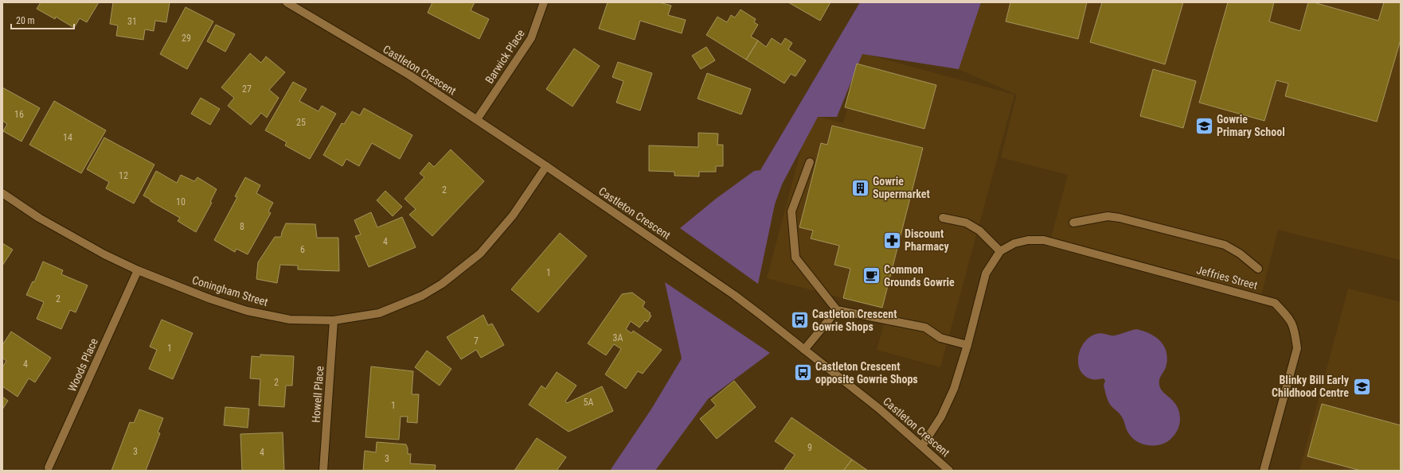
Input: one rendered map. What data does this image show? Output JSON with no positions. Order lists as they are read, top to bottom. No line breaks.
{"streets":{"street":["Barwick Place","Castleton Crescent","Jeffries Street","Coningham Street","Woods Place","Howell Place"]},"crossings":[["Barwick Place","Castleton Crescent"],["Castleton Crescent","Jeffries Street"],["Castleton Crescent","Coningham Street"],["Coningham Street","Woods Place"],["Coningham Street","Howell Place"]],"places":{"school or university":["Gowrie Primary School","Blinky Bill Early Childhood Centre"],"building":["Gowrie Supermarket"],"pharmacy":["Discount Pharmacy"],"cafe":["Common Grounds Gowrie"],"bus stop":["Castleton Crescent Gowrie Shops","Castleton Crescent opposite Gowrie Shops"]},"house_numbers":["31","29","27","16","25","14","12","2","10","8","4","6","1","2","3A","7","1","4","2","5A","1","9","3","4","3"],"scale_bar":"20 m"}
